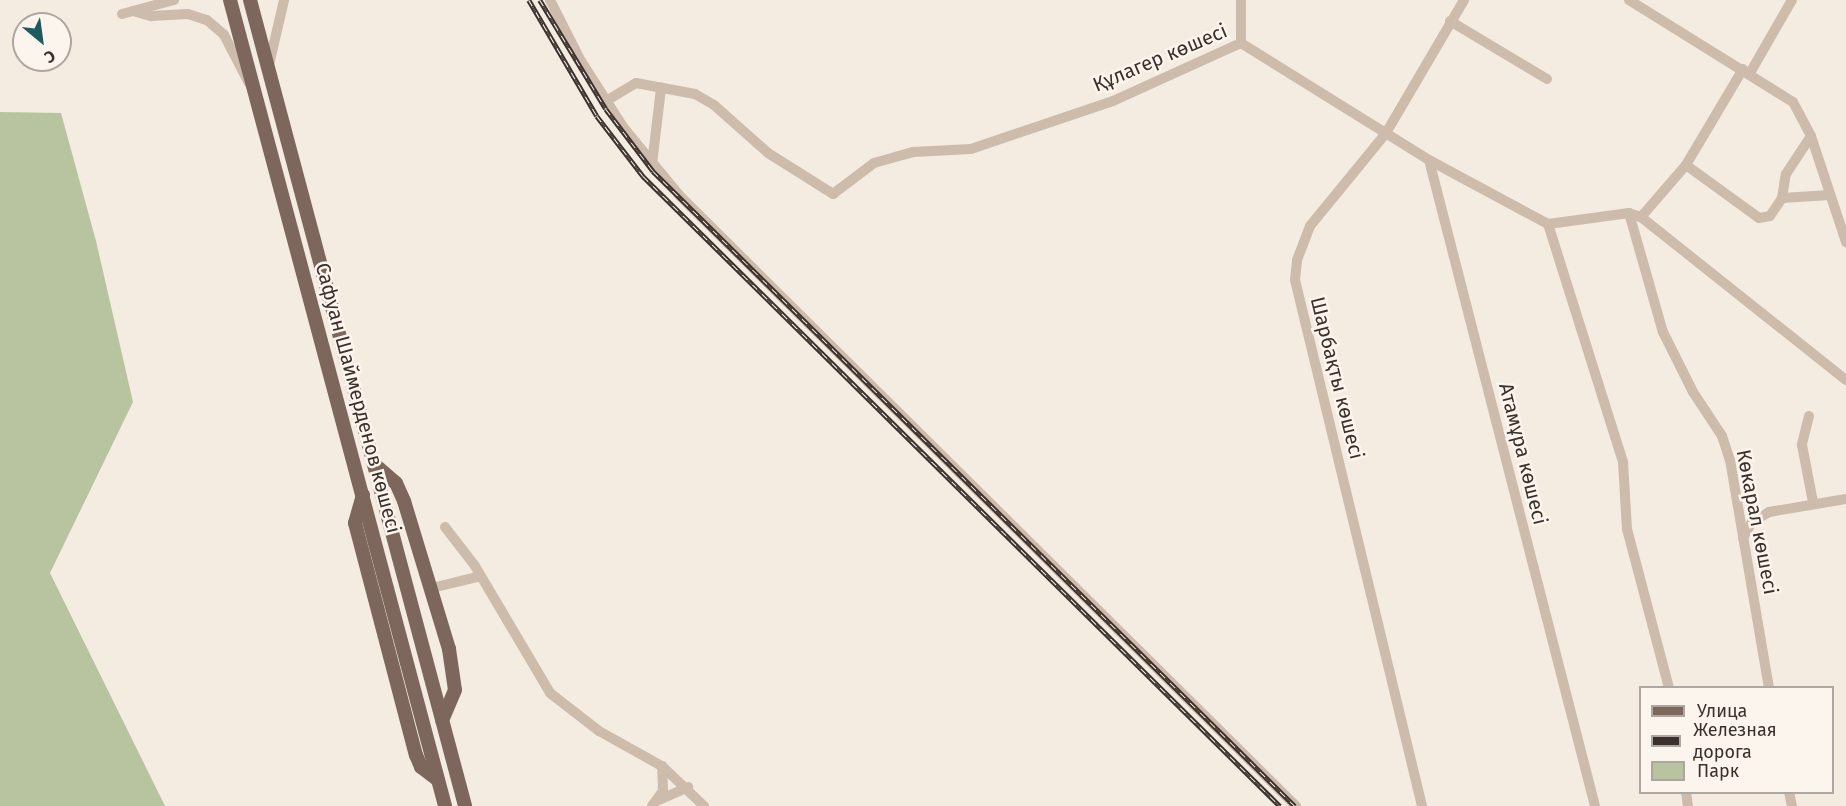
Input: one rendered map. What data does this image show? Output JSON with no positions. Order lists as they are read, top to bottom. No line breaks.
{"streets":{"main road":["Сафуан Шаймерденов көшесі"],"street":["Құлагер көшесі","Шарбақты көшесі","Атамұра көшесі","Көкарал көшесі"]},"crossings":[["Құлагер көшесі","Шарбақты көшесі"]],"legend":["Улица","Железная дорога","Парк"],"north":"bottom right"}
